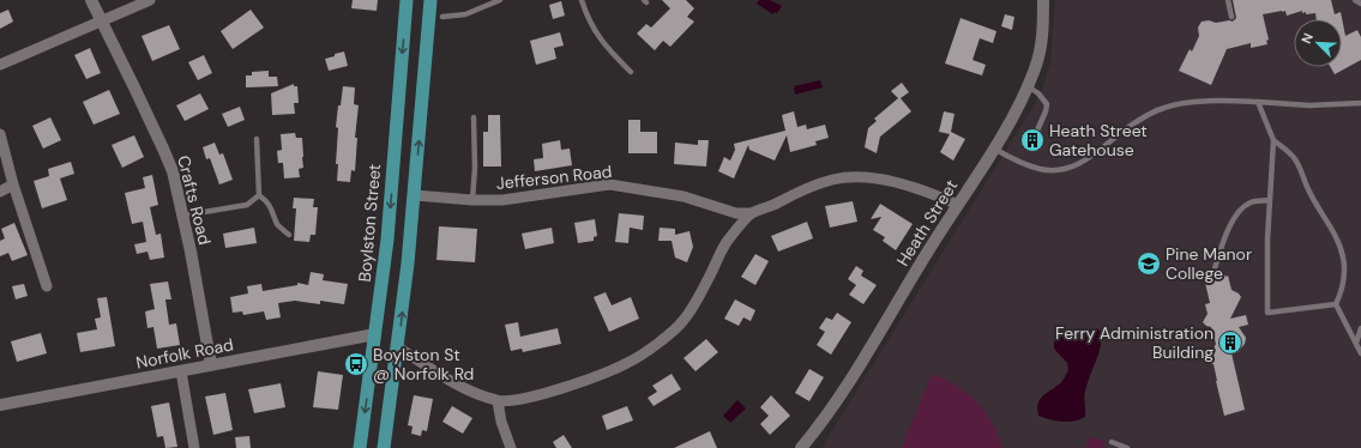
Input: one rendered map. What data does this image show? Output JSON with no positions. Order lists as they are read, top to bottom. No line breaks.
{"streets":{"highway":["Boylston Street"],"street":["Jefferson Road","Crafts Road","Heath Street","Norfolk Road"]},"crossings":[["Crafts Road","Norfolk Road"],["Boylston Street","Norfolk Road"]],"places":{"building":["Heath Street Gatehouse","Ferry Administration Building"],"school or university":["Pine Manor College"],"bus stop":["Boylston St @ Norfolk Rd"]},"north":"top left"}
